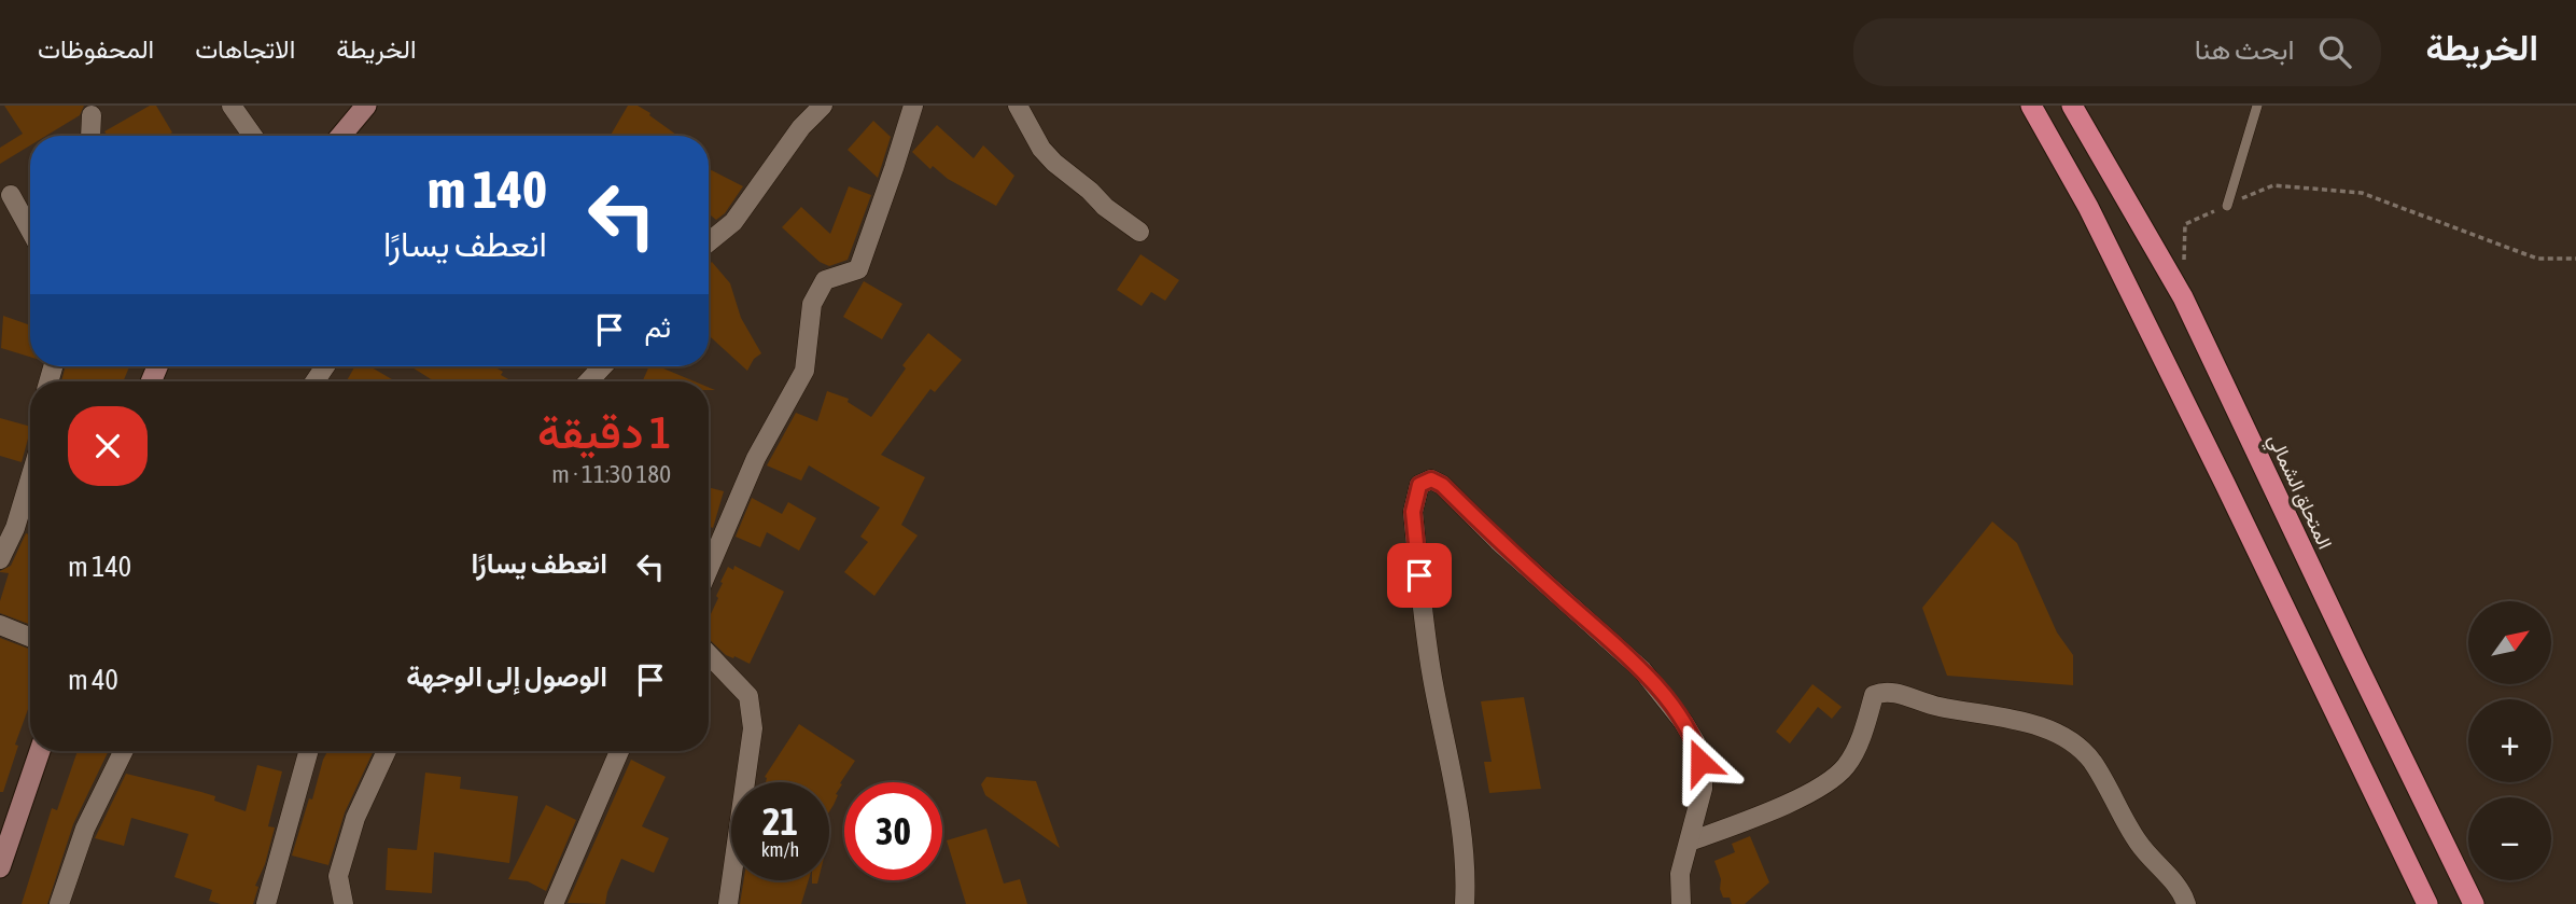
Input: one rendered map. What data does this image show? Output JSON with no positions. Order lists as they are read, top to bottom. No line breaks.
{"streets":{"highway":["المتحلق الشمالي"]},"north":"top right","page":{"header":"الخريطة","search":"ابحث هنا","nav":["الخريطة","الاتجاهات","المحفوظات"],"turn":["140 m","انعطف يسارًا"],"then":"ثم","heading":["1 دقيقة","180 m · 11:30"],"list":[{"name":"انعطف يسارًا","value":"140 m"},{"name":"الوصول إلى الوجهة","value":"40 m"}],"map_buttons":["+","−"],"speed":"21 km/h","limit":"30"}}
